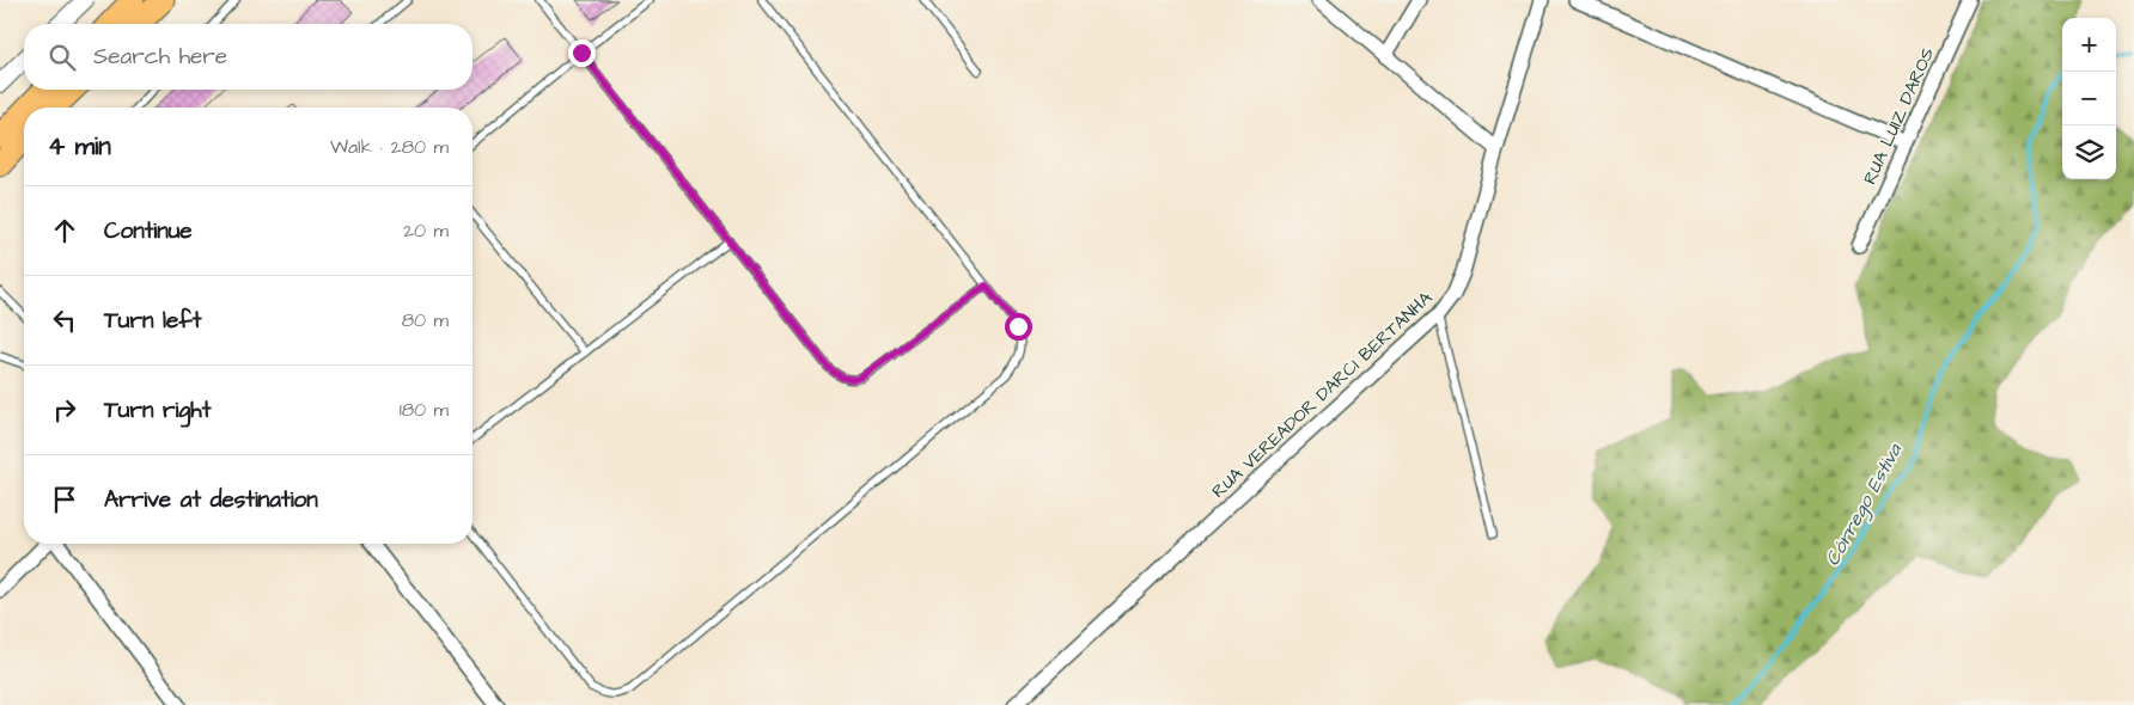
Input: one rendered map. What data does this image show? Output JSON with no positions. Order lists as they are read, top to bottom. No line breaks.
{"streets":{"street":["RUA LUIZ DAROS","RUA VEREADOR DARCI BERTANHA"]},"water":["Córrego Estiva"],"page":{"map_buttons":["+","−"],"search":"Search here","heading":["4 min","Walk · 280 m"],"list":[["Continue","20 m"],["Turn left","80 m"],["Turn right","180 m"],"Arrive at destination"]}}
